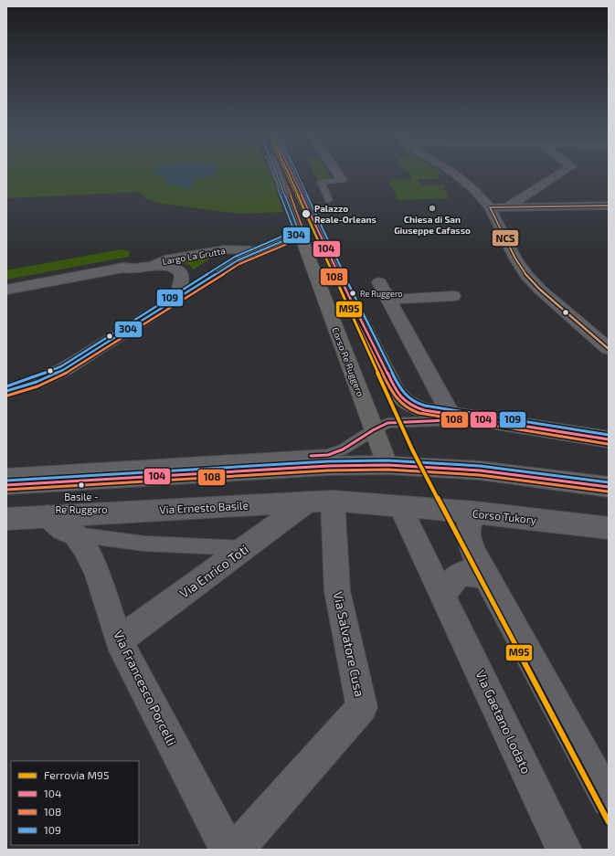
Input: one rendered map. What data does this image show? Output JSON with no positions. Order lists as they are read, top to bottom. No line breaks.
{"streets":{"main road":["Largo La Grutta","Corso Re Ruggero"],"street":["Via Ernesto Basile","Corso Tukory","Via Enrico Toti","Via Salvatore Cusa","Via Francesco Porcelli","Via Gaetano Lodato"]},"crossings":[["Largo La Grutta","Corso Re Ruggero"],["Via Ernesto Basile","Corso Tukory"],["Via Ernesto Basile","Via Enrico Toti"],["Via Ernesto Basile","Via Salvatore Cusa"],["Via Ernesto Basile","Via Francesco Porcelli"],["Via Ernesto Basile","Via Gaetano Lodato"],["Corso Tukory","Via Gaetano Lodato"],["Via Enrico Toti","Via Salvatore Cusa"],["Via Enrico Toti","Via Francesco Porcelli"]],"places":["Chiesa di San Giuseppe Cafasso","Palazzo Reale-Orleans","Re Ruggero","Basile - Re Ruggero"],"lines":["rail line M95","transit line 104","transit line 108","transit line 109","transit line 304","transit line NCS"],"legend":["Ferrovia M95","104","108","109"]}
